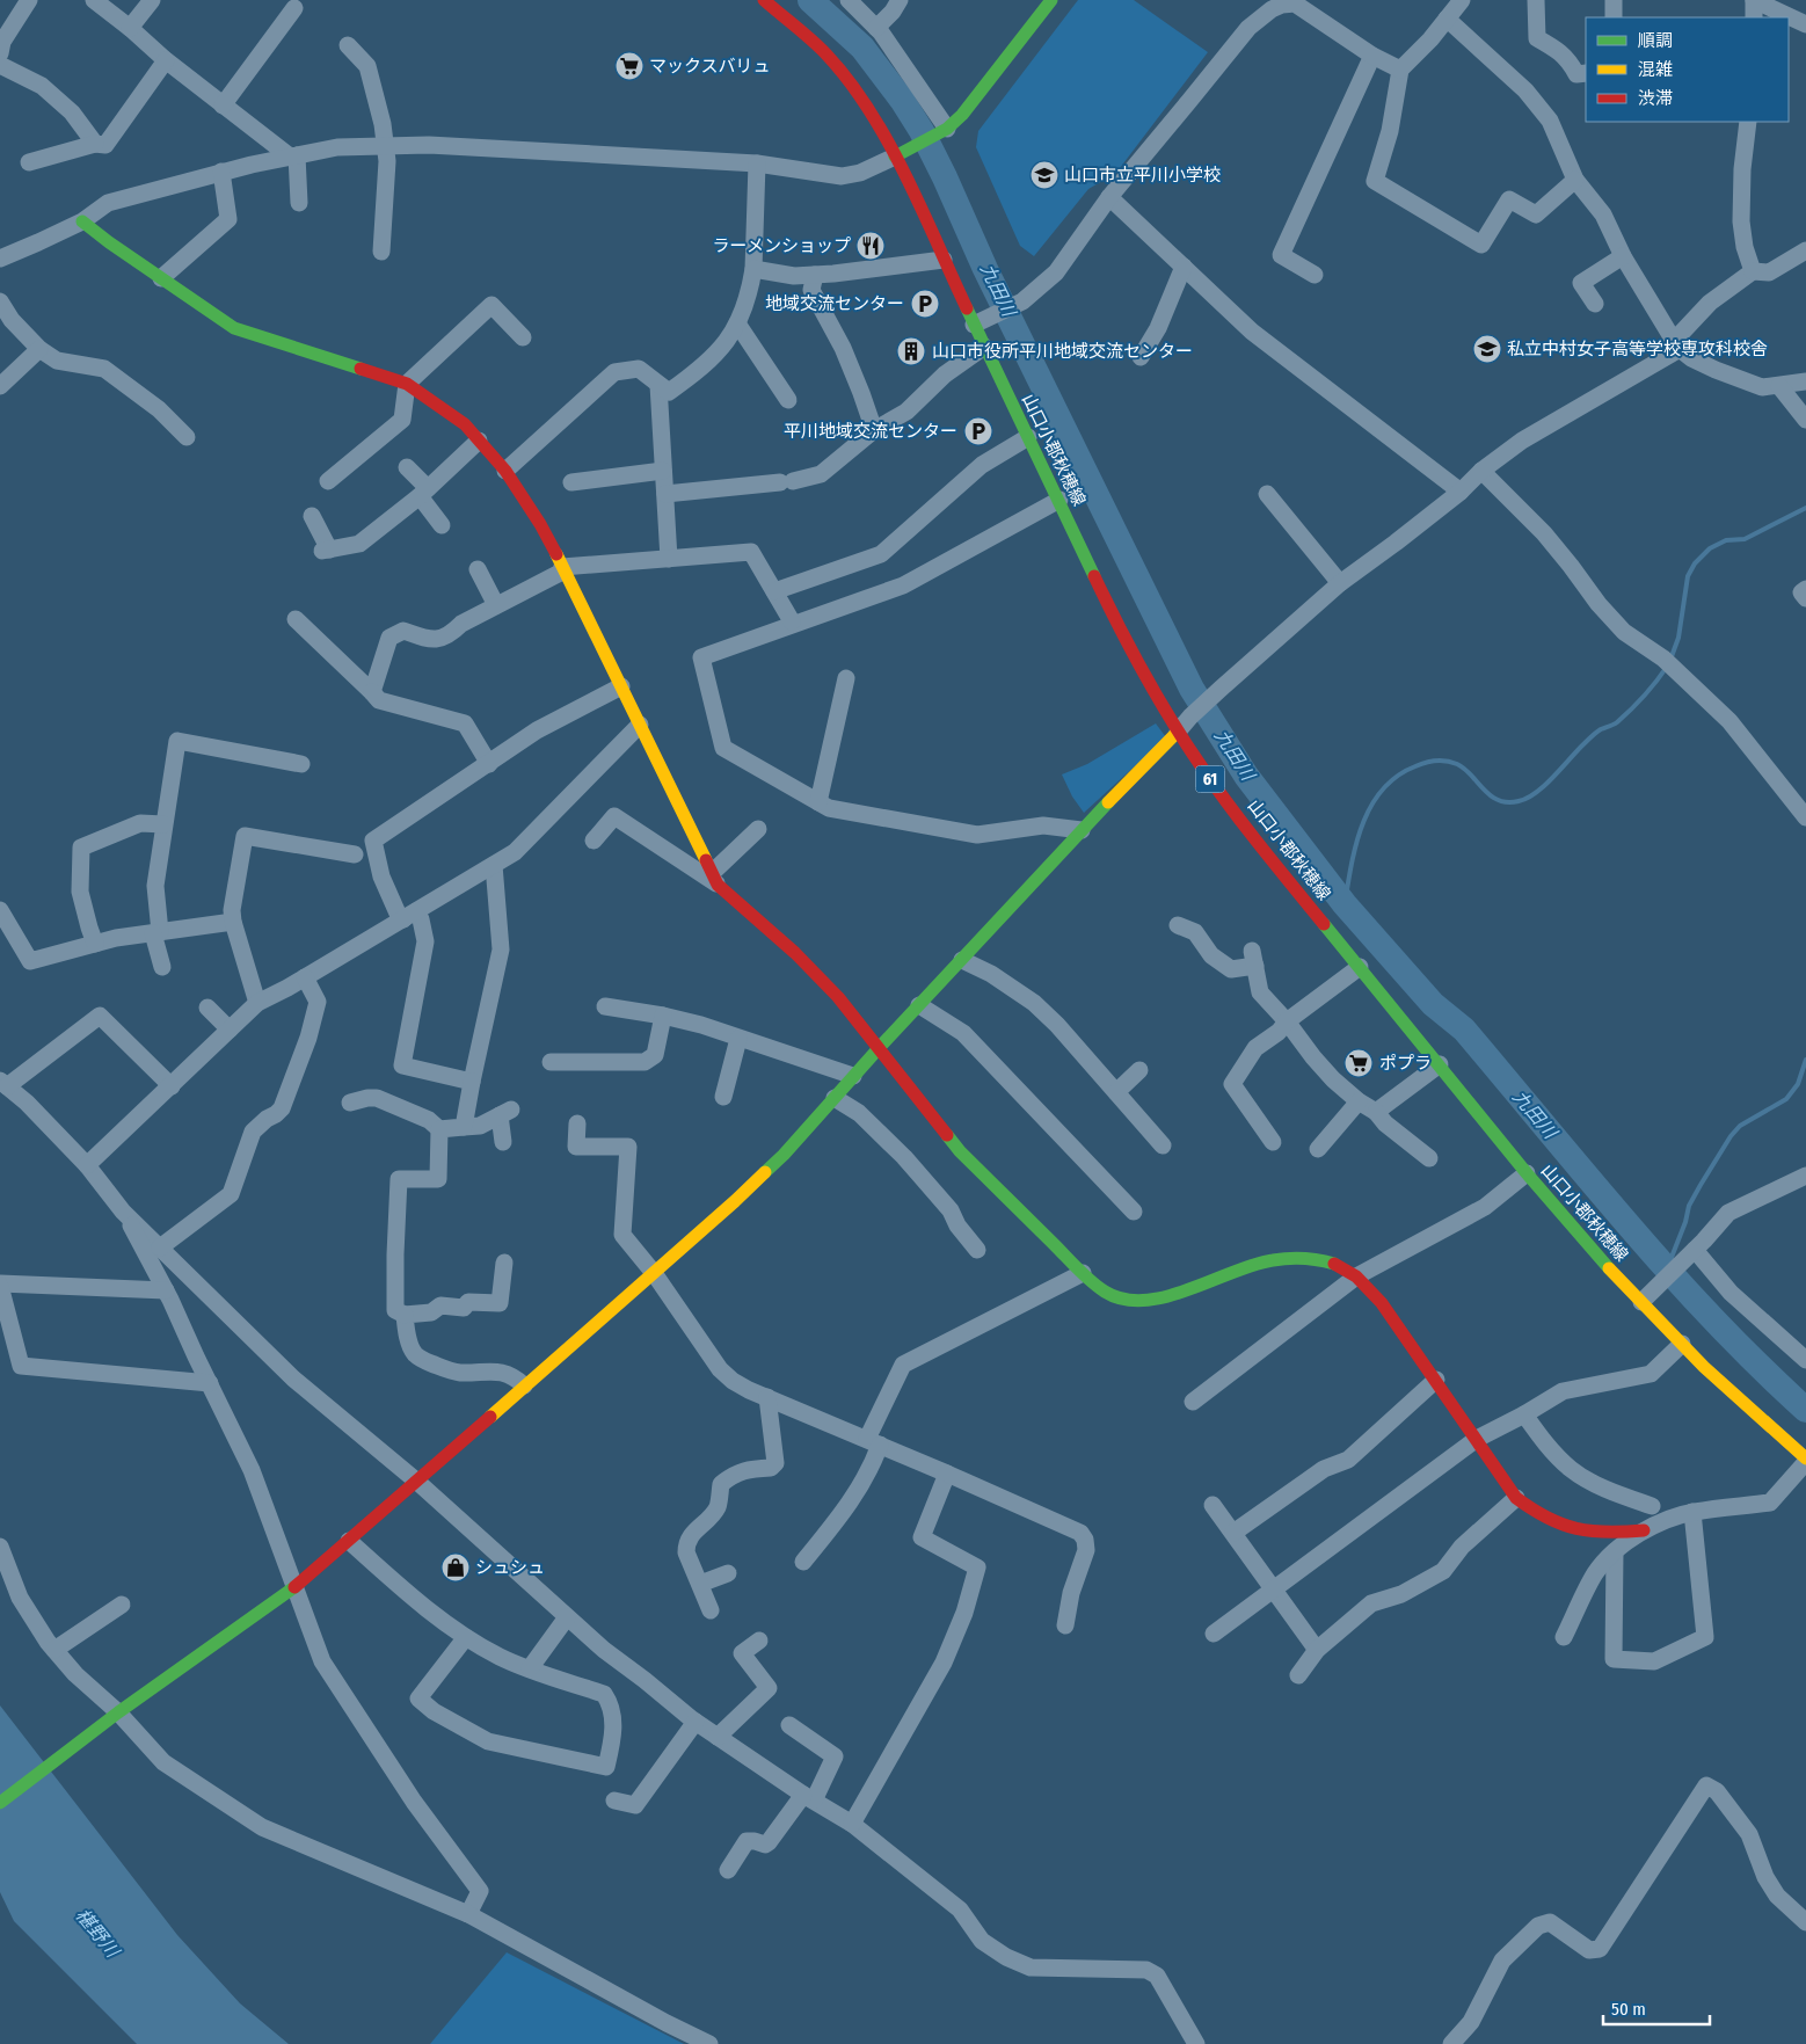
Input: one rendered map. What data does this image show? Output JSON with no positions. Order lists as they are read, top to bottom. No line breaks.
{"streets":{"street":["山口小郡秋穂線","61"]},"water":["九田川","椹野川"],"places":{"supermarket":["マックスバリュ","ポプラ"],"school or university":["山口市立平川小学校","私立中村女子高等学校専攻科校舎"],"restaurant":["ラーメンショップ"],"parking":["地域交流センター","平川地域交流センター"],"building":["山口市役所平川地域交流センター"],"shop":["シュシュ"]},"legend":["順調","混雑","渋滞"],"scale_bar":"50 m"}
